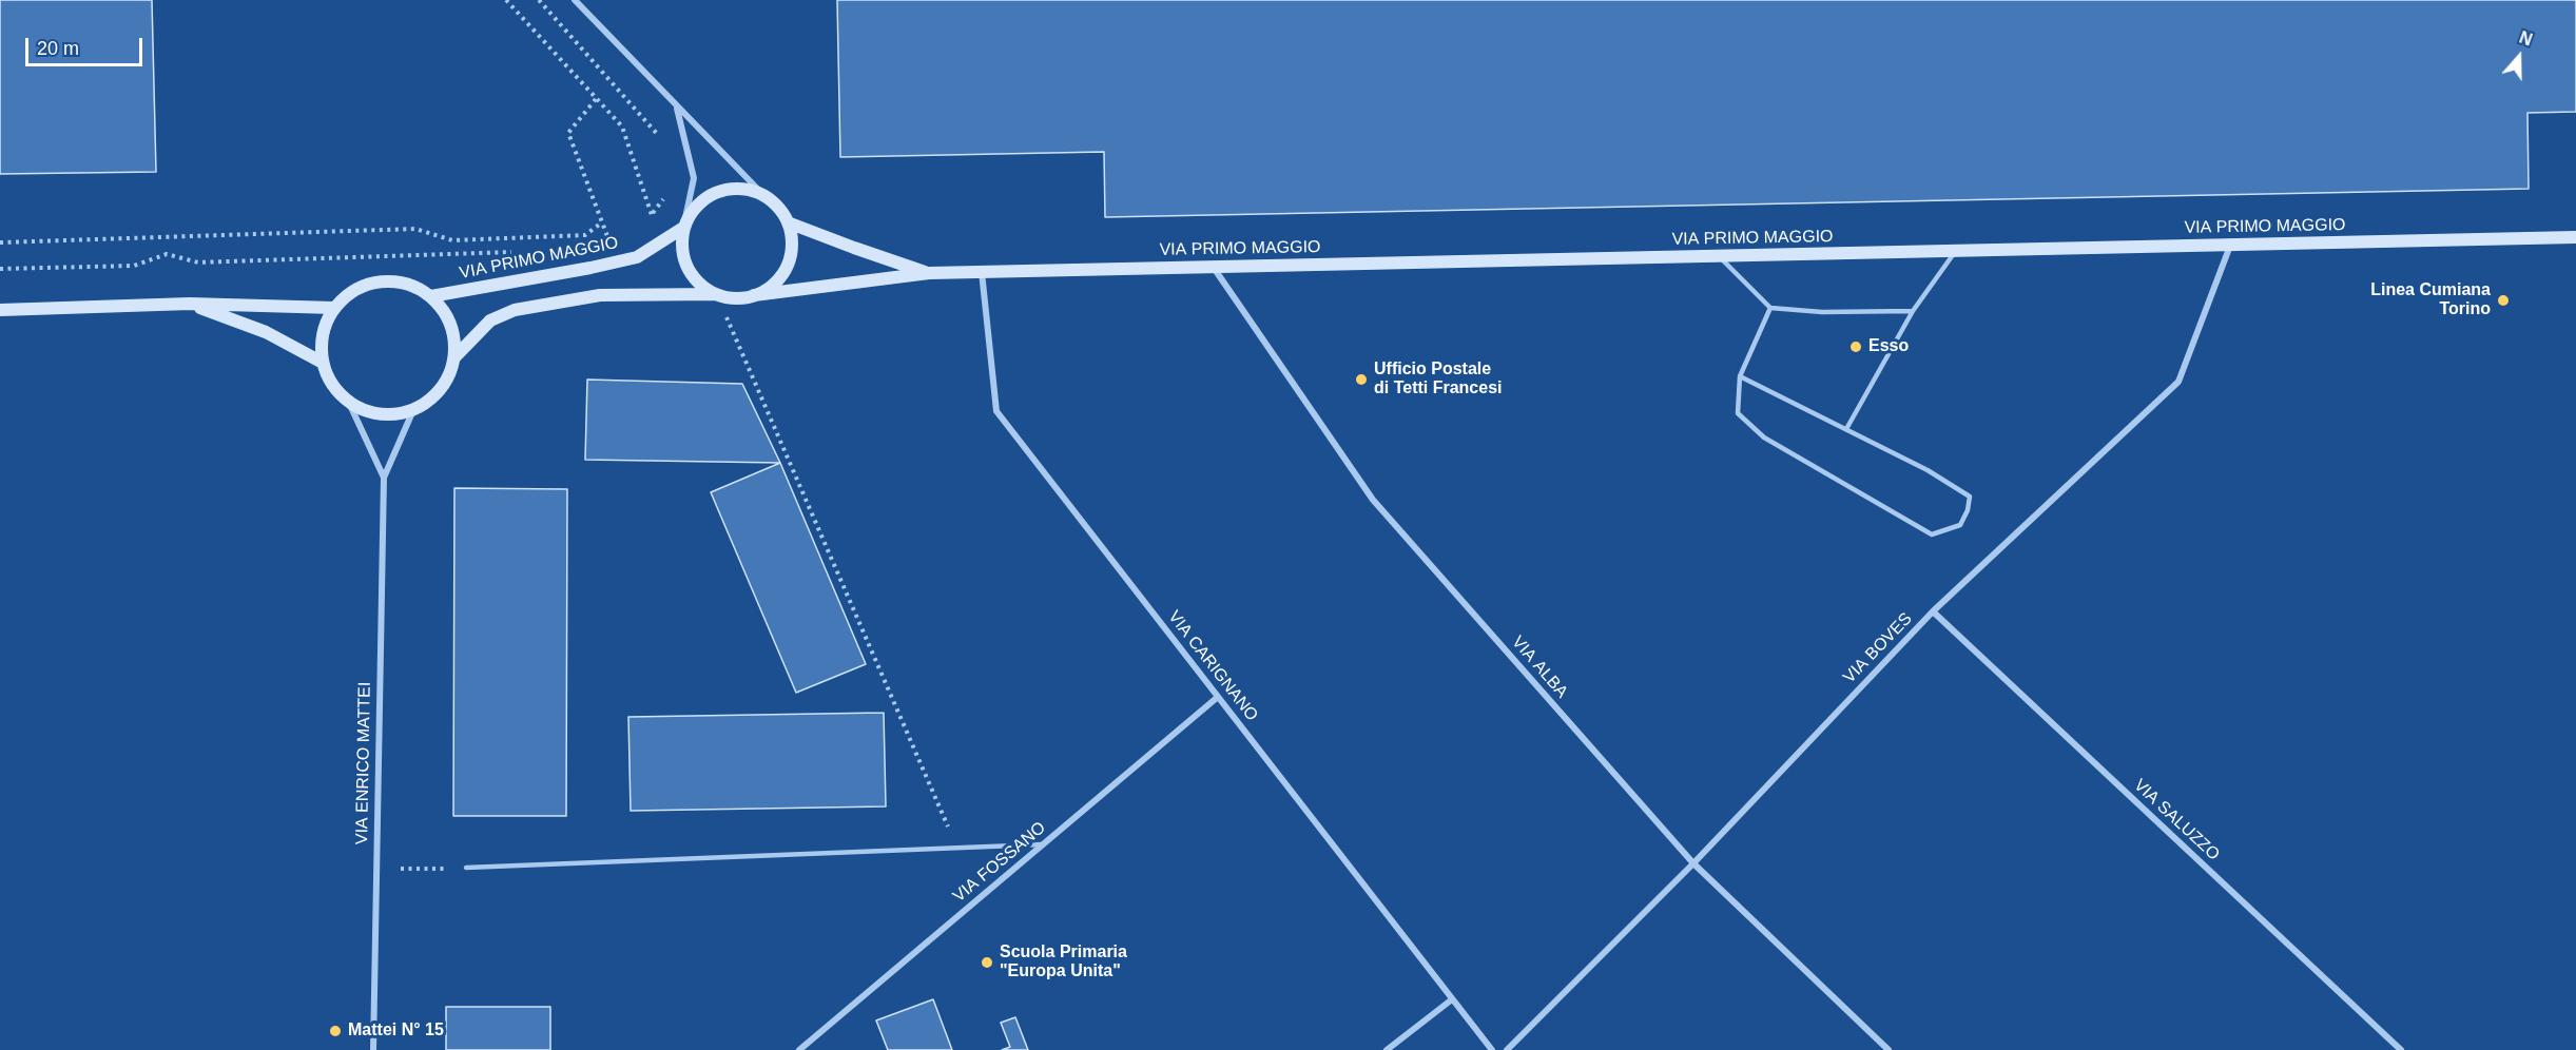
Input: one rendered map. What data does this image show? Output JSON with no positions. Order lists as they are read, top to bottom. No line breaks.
{"streets":{"main road":["VIA PRIMO MAGGIO"],"street":["VIA BOVES","VIA CARIGNANO","VIA ALBA","VIA ENRICO MATTEI","VIA SALUZZO","VIA FOSSANO"]},"crossings":[["VIA PRIMO MAGGIO","VIA BOVES"],["VIA PRIMO MAGGIO","VIA CARIGNANO"],["VIA PRIMO MAGGIO","VIA ALBA"],["VIA PRIMO MAGGIO","VIA ENRICO MATTEI"],["VIA BOVES","VIA ALBA"],["VIA BOVES","VIA SALUZZO"],["VIA CARIGNANO","VIA FOSSANO"]],"places":["Linea Cumiana Torino","Esso","Ufficio Postale di Tetti Francesi","Scuola Primaria \"Europa Unita\"","Mattei N° 15"],"scale_bar":"20 m","north":"top"}
